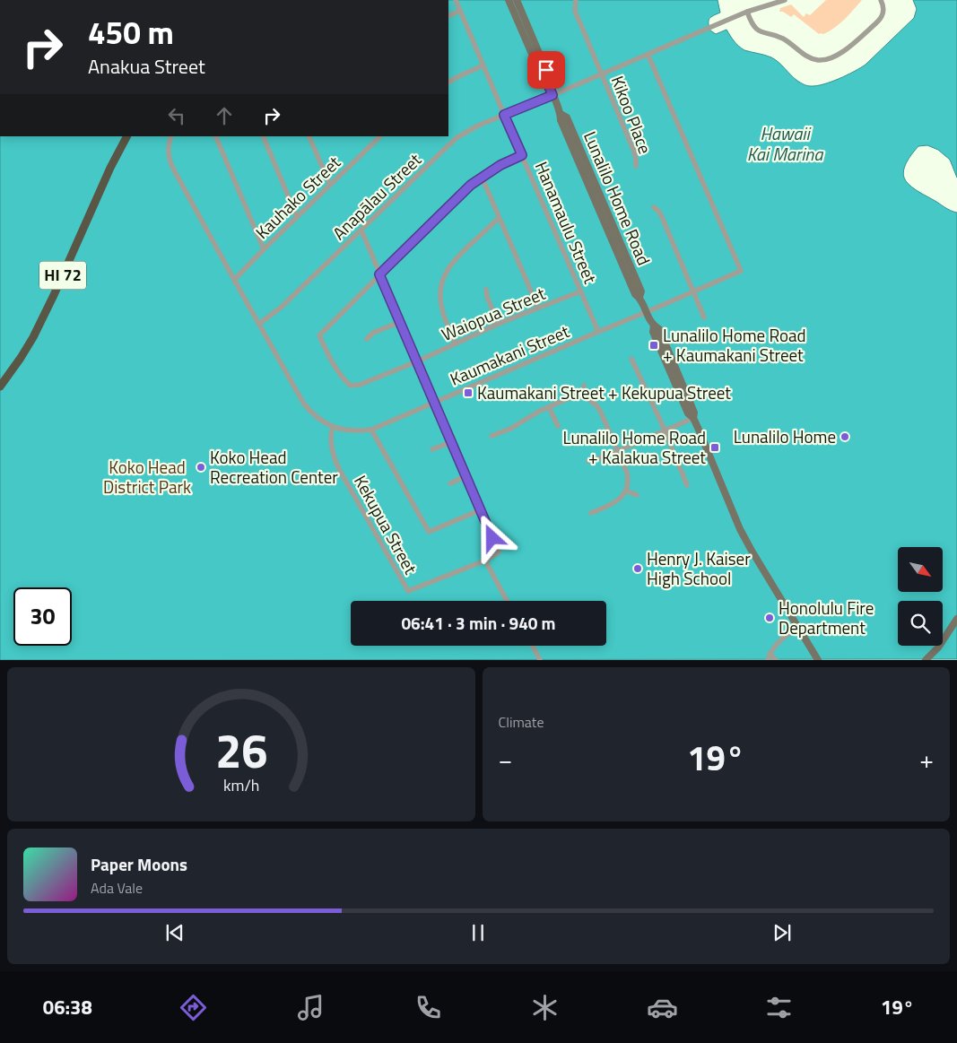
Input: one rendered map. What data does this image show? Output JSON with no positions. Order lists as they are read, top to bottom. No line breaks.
{"streets":{"main road":["Lunalilo Home Road","HI 72"],"street":["Kikoo Place","Anapālau Street","Kauhako Street","Hanamaulu Street","Waiopua Street","Kaumakani Street","Kekupua Street"]},"crossings":[["Kikoo Place","Anapālau Street"],["Anapālau Street","Lunalilo Home Road"],["Anapālau Street","Hanamaulu Street"],["Anapālau Street","Kaumakani Street"],["Kauhako Street","Kaumakani Street"],["Lunalilo Home Road","Kaumakani Street"],["Hanamaulu Street","Waiopua Street"],["Hanamaulu Street","Kaumakani Street"],["Kaumakani Street","Kekupua Street"]],"water":["Hawaii Kai Marina"],"parks":["Koko Head District Park"],"places":{"transit":["Lunalilo Home Road + Kaumakani Street","Kaumakani Street + Kekupua Street","Lunalilo Home Road + Kalakua Street"],"other":["Lunalilo Home","Koko Head Recreation Center","Henry J. Kaiser High School","Honolulu Fire Department"]},"north":"bottom right","page":{"turn":["450 m","Anakua Street"],"limit":"30","trip":"06:41 · 3 min · 940 m","tile":"Climate","heat":["−","19°","+"],"song":["Paper Moons","Ada Vale"],"tabs":["06:38","19°"],"gauge":["26","km/h"]}}
